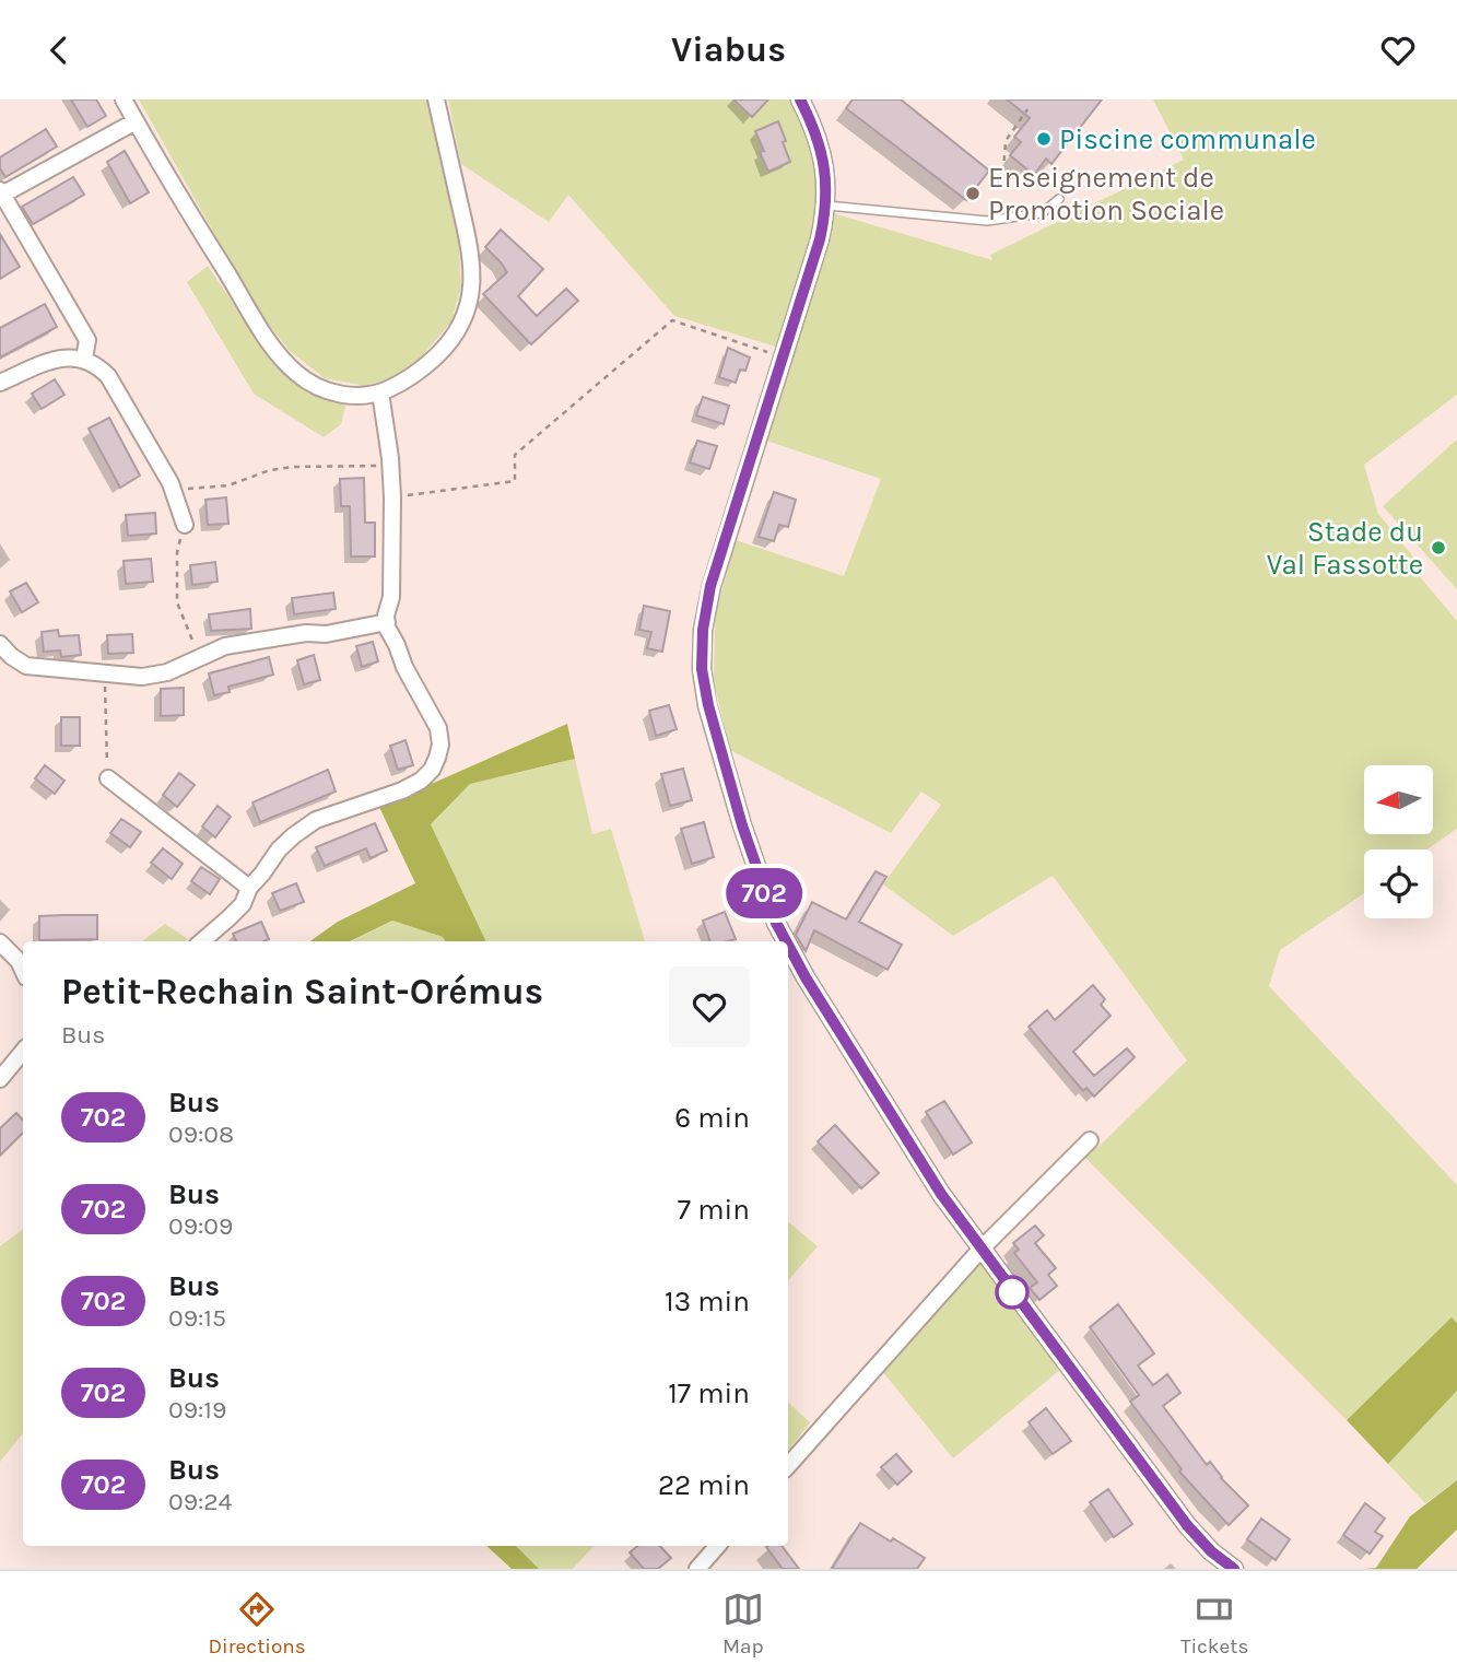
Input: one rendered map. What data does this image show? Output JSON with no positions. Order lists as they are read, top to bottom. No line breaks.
{"places":["Piscine communale","Enseignement de Promotion Sociale","Stade du Val Fassotte"],"lines":["bus line 702"],"north":"left","page":{"header":"Viabus","on_map":"702","heading":["Petit-Rechain Saint-Orémus","Bus"],"list":[{"mark":"702","name":"Bus","note":"09:08","value":"6 min"},{"mark":"702","name":"Bus","note":"09:09","value":"7 min"},{"mark":"702","name":"Bus","note":"09:15","value":"13 min"},{"mark":"702","name":"Bus","note":"09:19","value":"17 min"},{"mark":"702","name":"Bus","note":"09:24","value":"22 min"}],"tabs":["Directions","Map","Tickets"]}}
